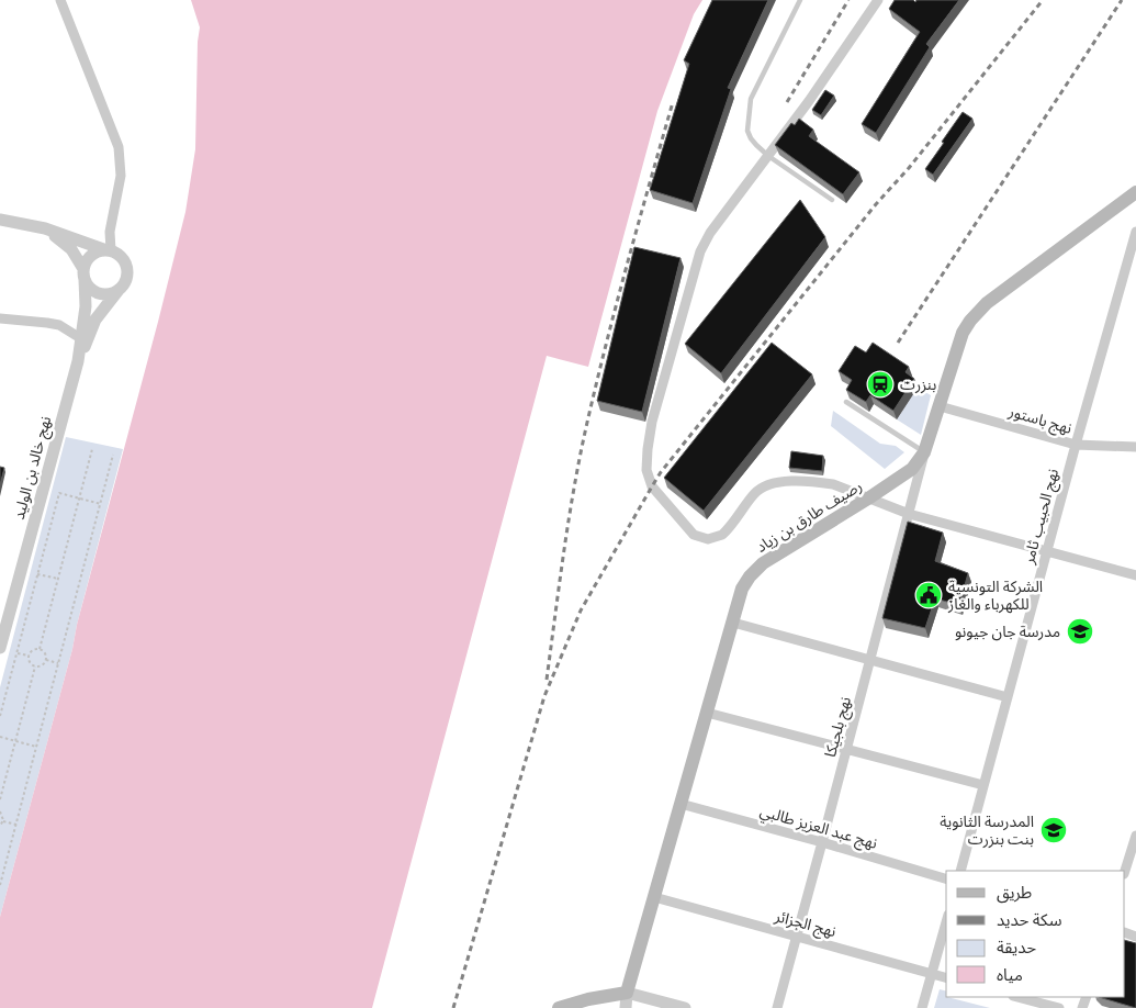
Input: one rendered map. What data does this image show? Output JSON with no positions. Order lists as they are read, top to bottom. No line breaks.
{"streets":{"main road":["رصيف طارق بن زياد"],"street":["نهج باستور","نهج خالد بن الوليد","نهج الحبيب ثامر","نهج بلجيكا","نهج عبد العزيز طالبي","نهج الجزائر"]},"crossings":[["نهج باستور","رصيف طارق بن زياد"],["نهج باستور","نهج الحبيب ثامر"],["رصيف طارق بن زياد","نهج بلجيكا"],["رصيف طارق بن زياد","نهج عبد العزيز طالبي"],["رصيف طارق بن زياد","نهج الجزائر"],["نهج بلجيكا","نهج عبد العزيز طالبي"],["نهج بلجيكا","نهج الجزائر"]],"places":{"station":["بنزرت"],"public building":["الشركة التونسية للكهرباء والغاز"],"school or university":["مدرسة جان جيونو","المدرسة الثانوية بنت بنزرت"]},"legend":["طريق","سكة حديد","حديقة","مياه"]}
